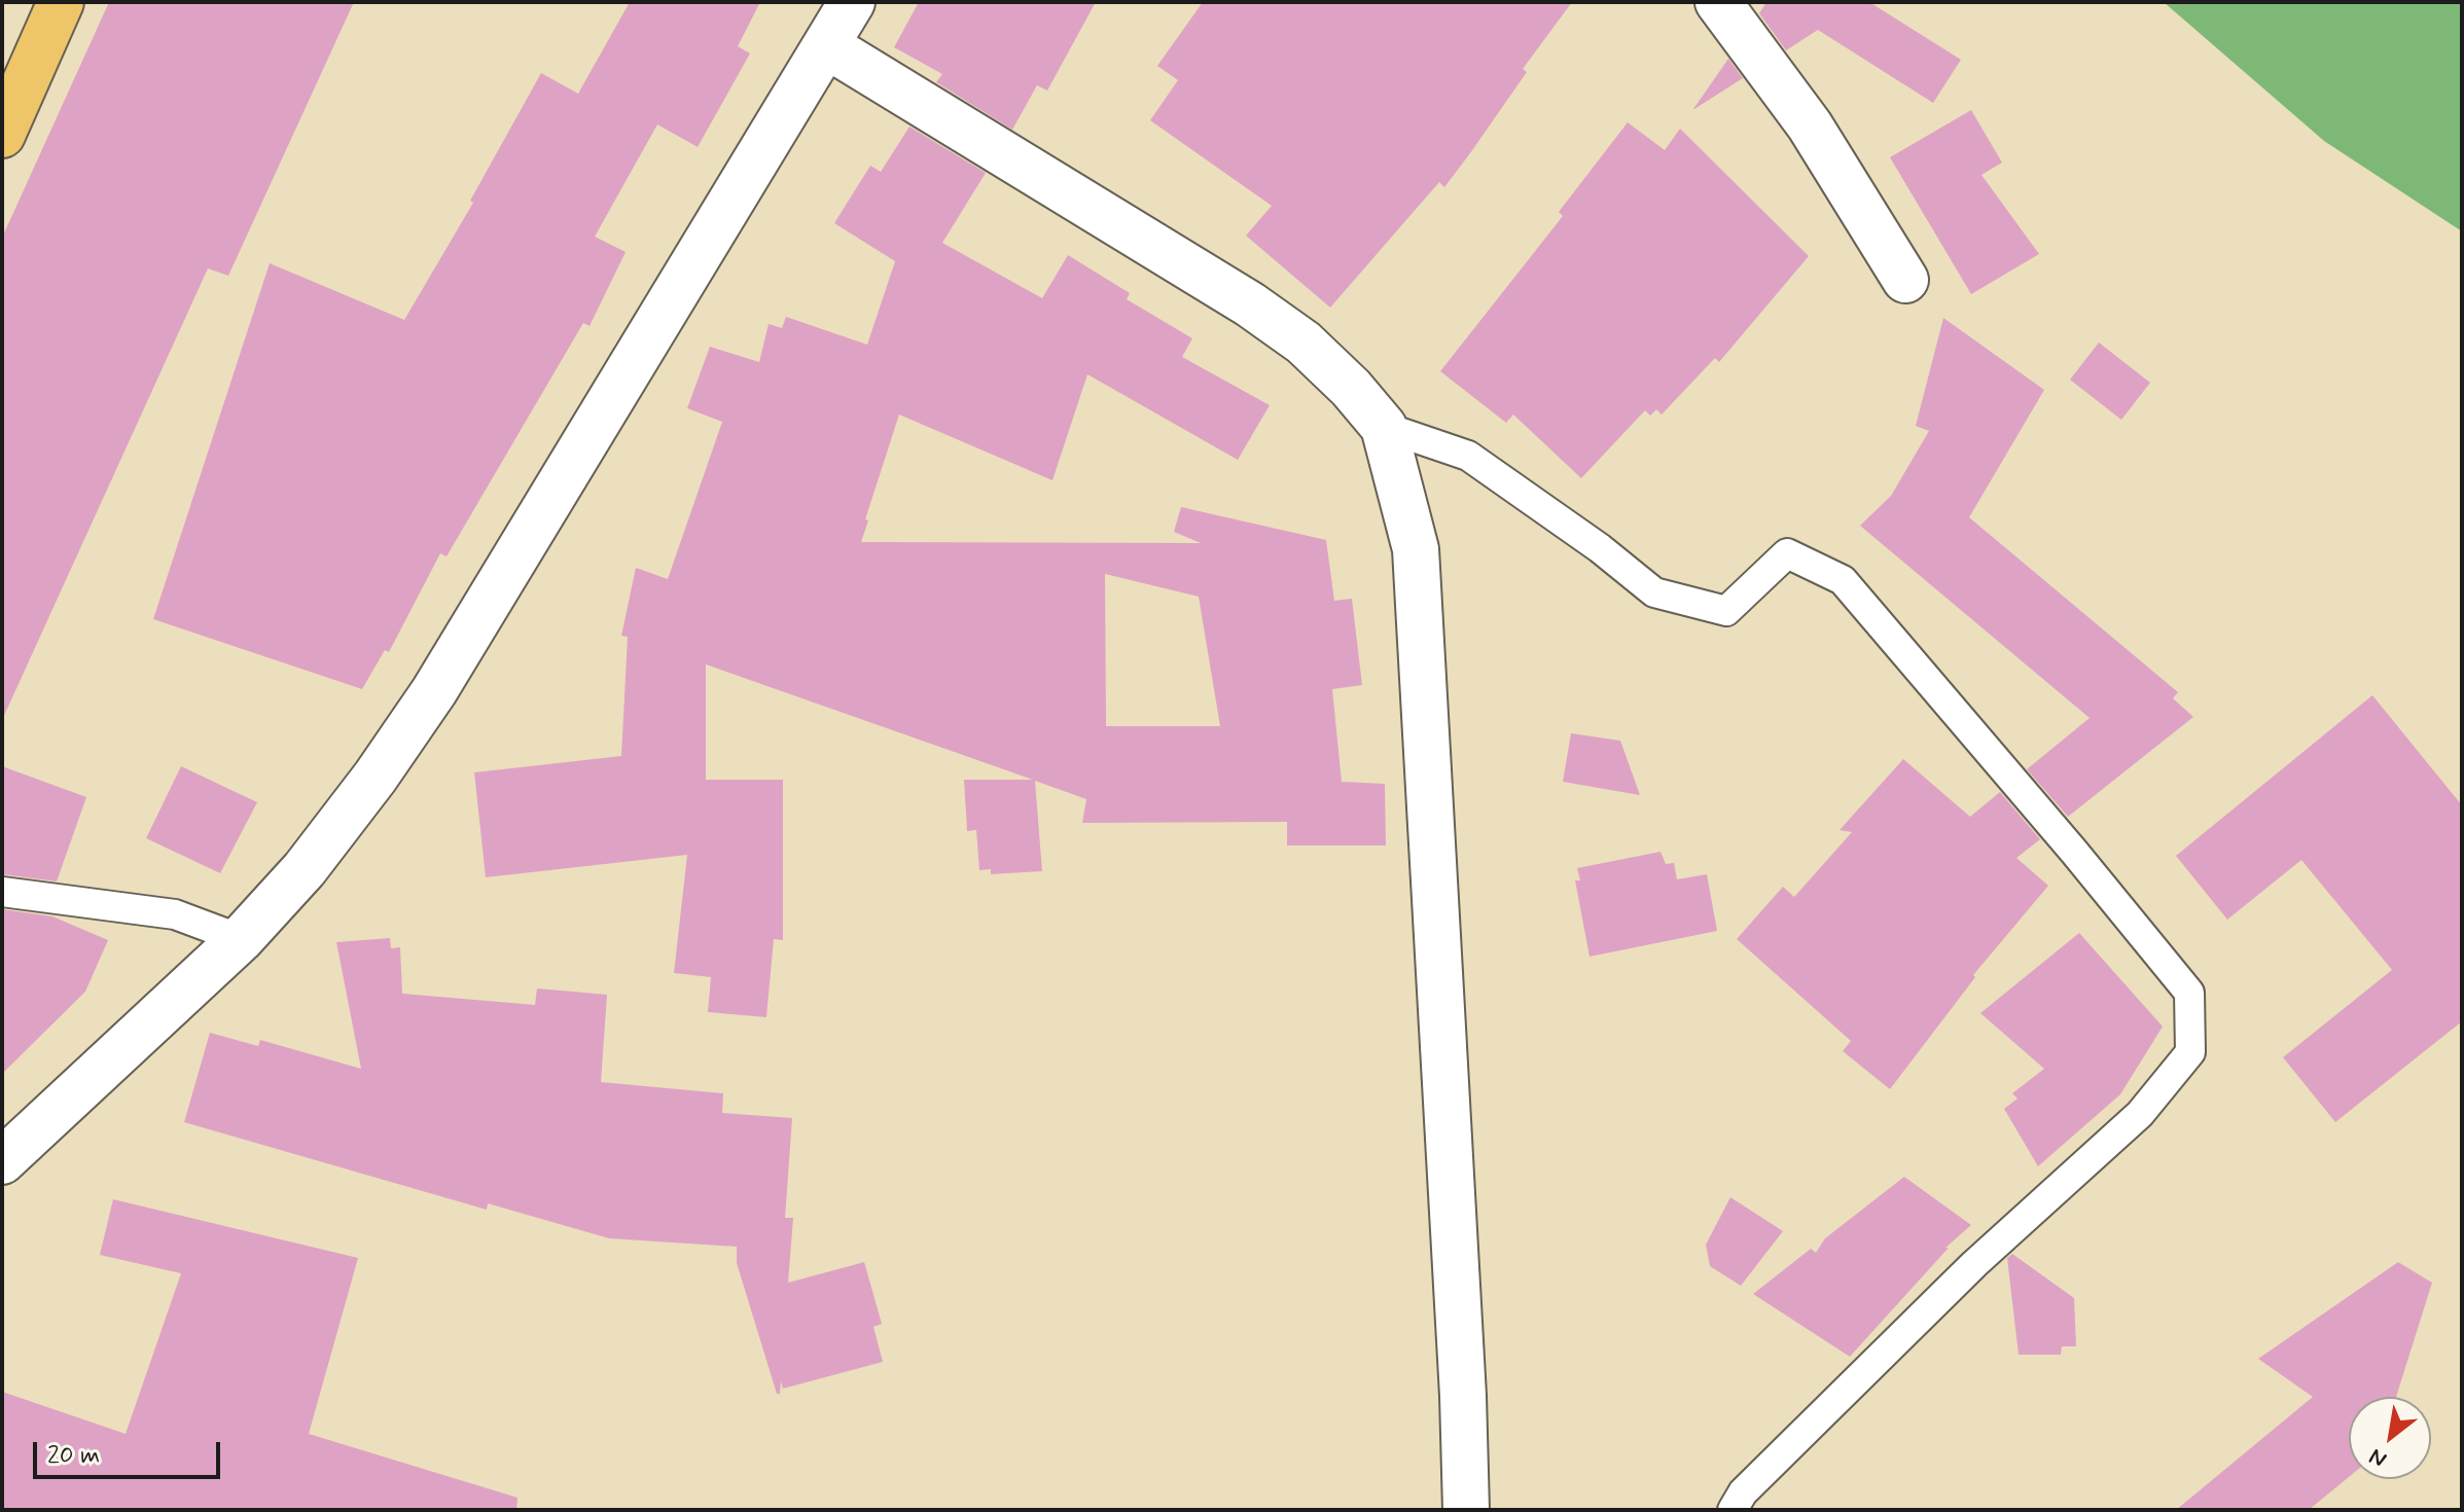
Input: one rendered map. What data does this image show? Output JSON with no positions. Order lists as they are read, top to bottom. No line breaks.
{"scale_bar":"20 m","north":"bottom left"}
